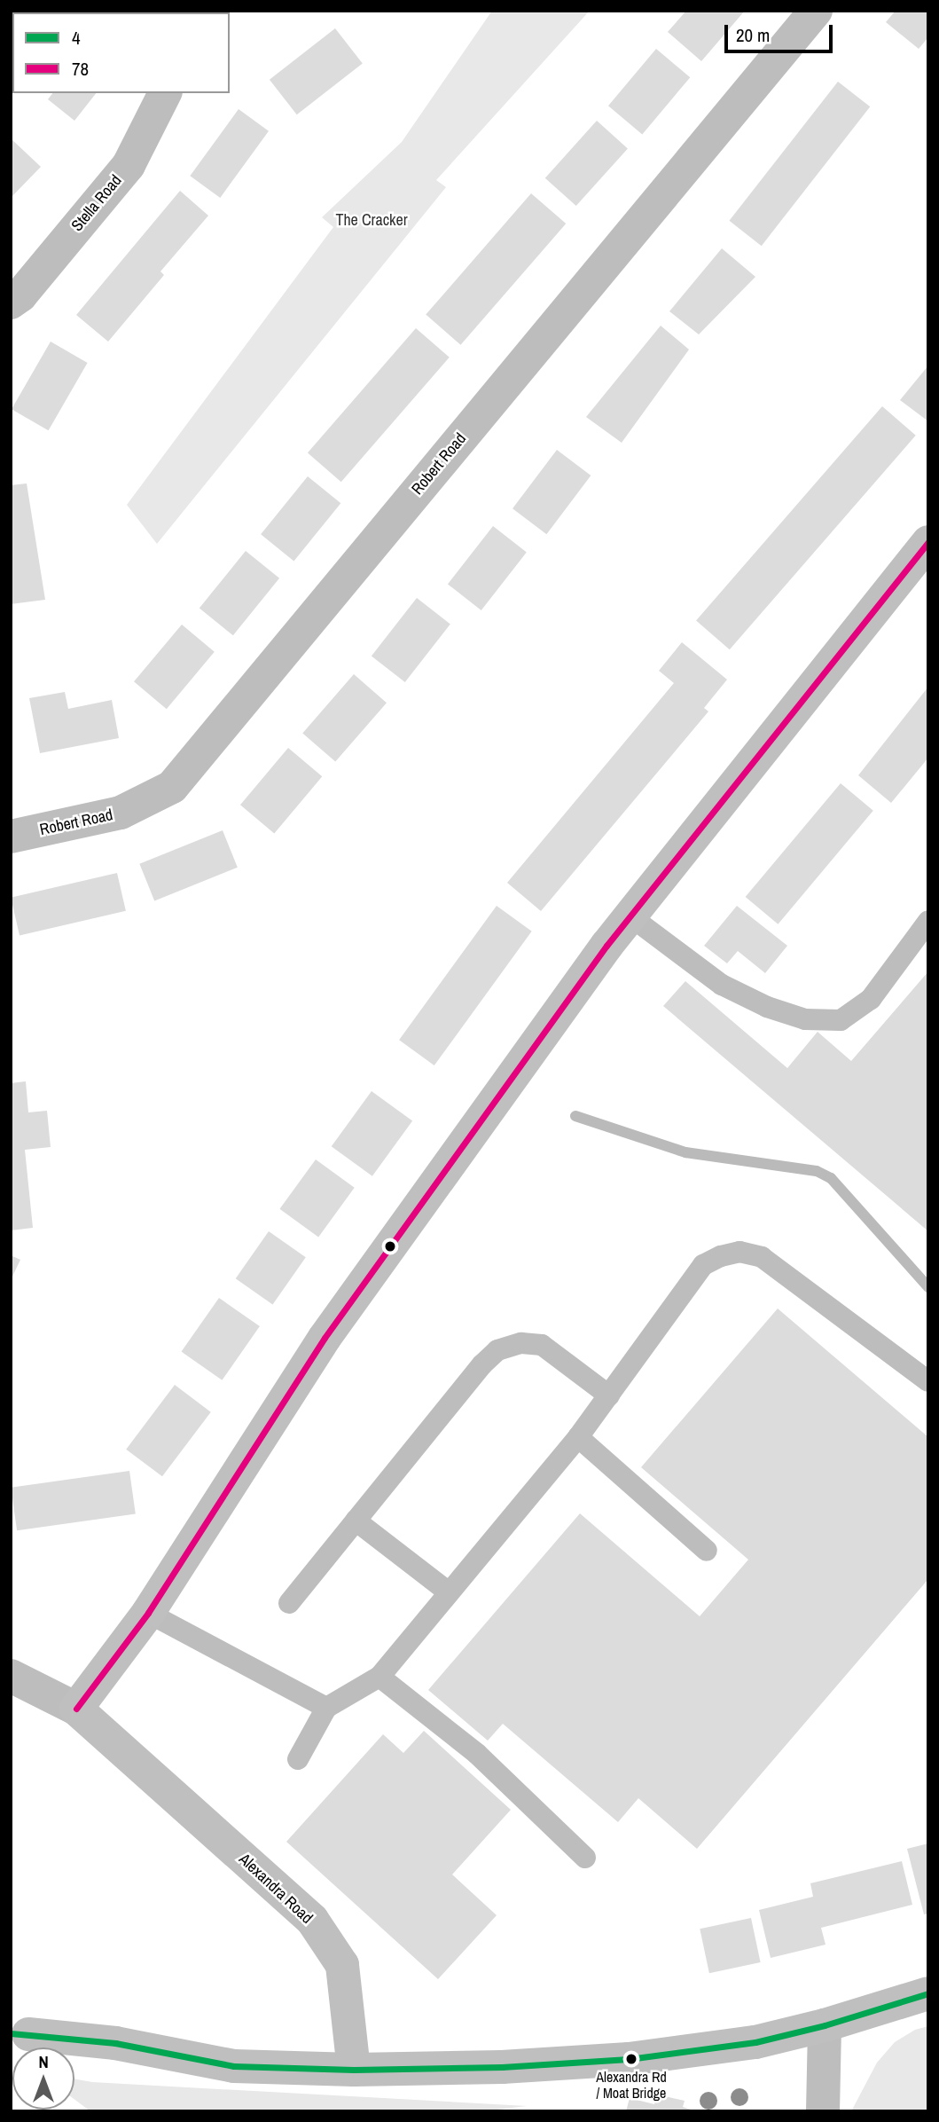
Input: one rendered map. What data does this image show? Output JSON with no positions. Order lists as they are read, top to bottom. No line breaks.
{"streets":{"street":["Stella Road","Robert Road","Alexandra Road"]},"parks":["The Cracker"],"places":["Alexandra Rd / Moat Bridge"],"lines":["transit line 78","transit line 4"],"legend":["4","78"],"scale_bar":"20 m","north":"top"}
